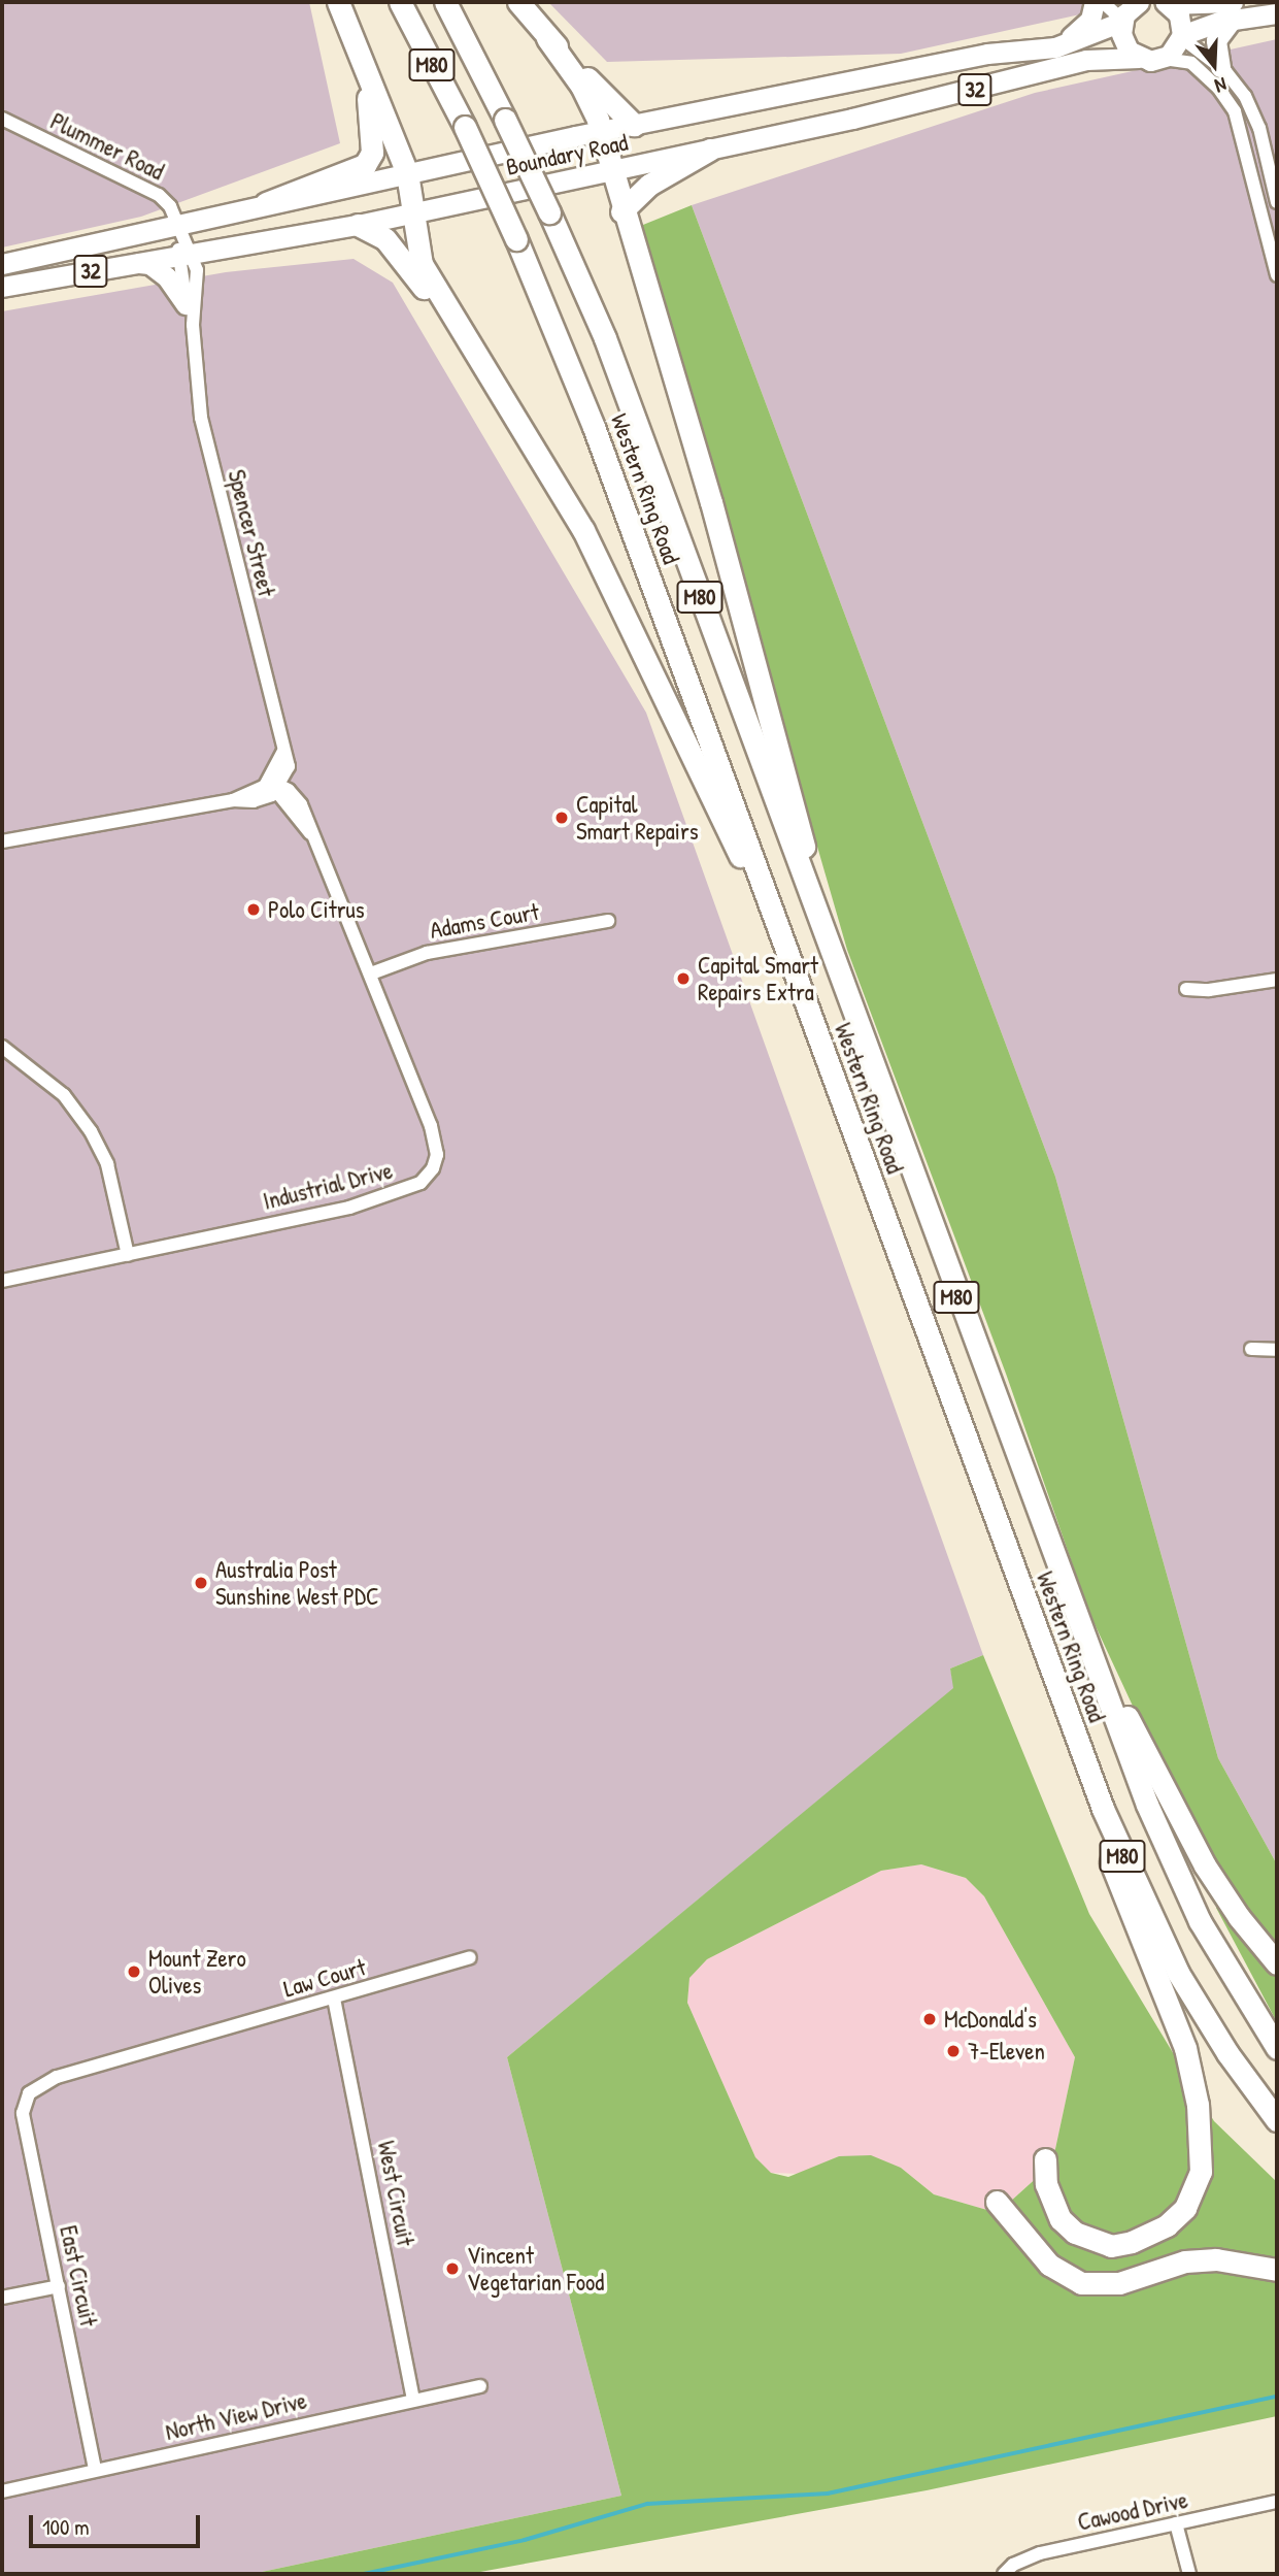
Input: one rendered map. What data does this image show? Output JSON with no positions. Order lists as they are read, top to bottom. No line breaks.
{"streets":{"highway":["M80","Western Ring Road"],"main road":["32","Boundary Road"],"street":["Plummer Road","Spencer Street","Adams Court","Industrial Drive","Law Court","West Circuit","East Circuit","North View Drive","Cawood Drive"]},"crossings":[["32","Boundary Road"],["Plummer Road","Boundary Road"],["Plummer Road","Spencer Street"],["Boundary Road","Spencer Street"],["Spencer Street","Industrial Drive"],["Adams Court","Industrial Drive"],["Law Court","West Circuit"],["Law Court","East Circuit"],["West Circuit","North View Drive"],["East Circuit","North View Drive"]],"places":["Capital Smart Repairs","Polo Citrus","Capital Smart Repairs Extra","Australia Post Sunshine West PDC","Mount Zero Olives","McDonald's","7-Eleven","Vincent Vegetarian Food"],"scale_bar":"100 m","north":"bottom"}
